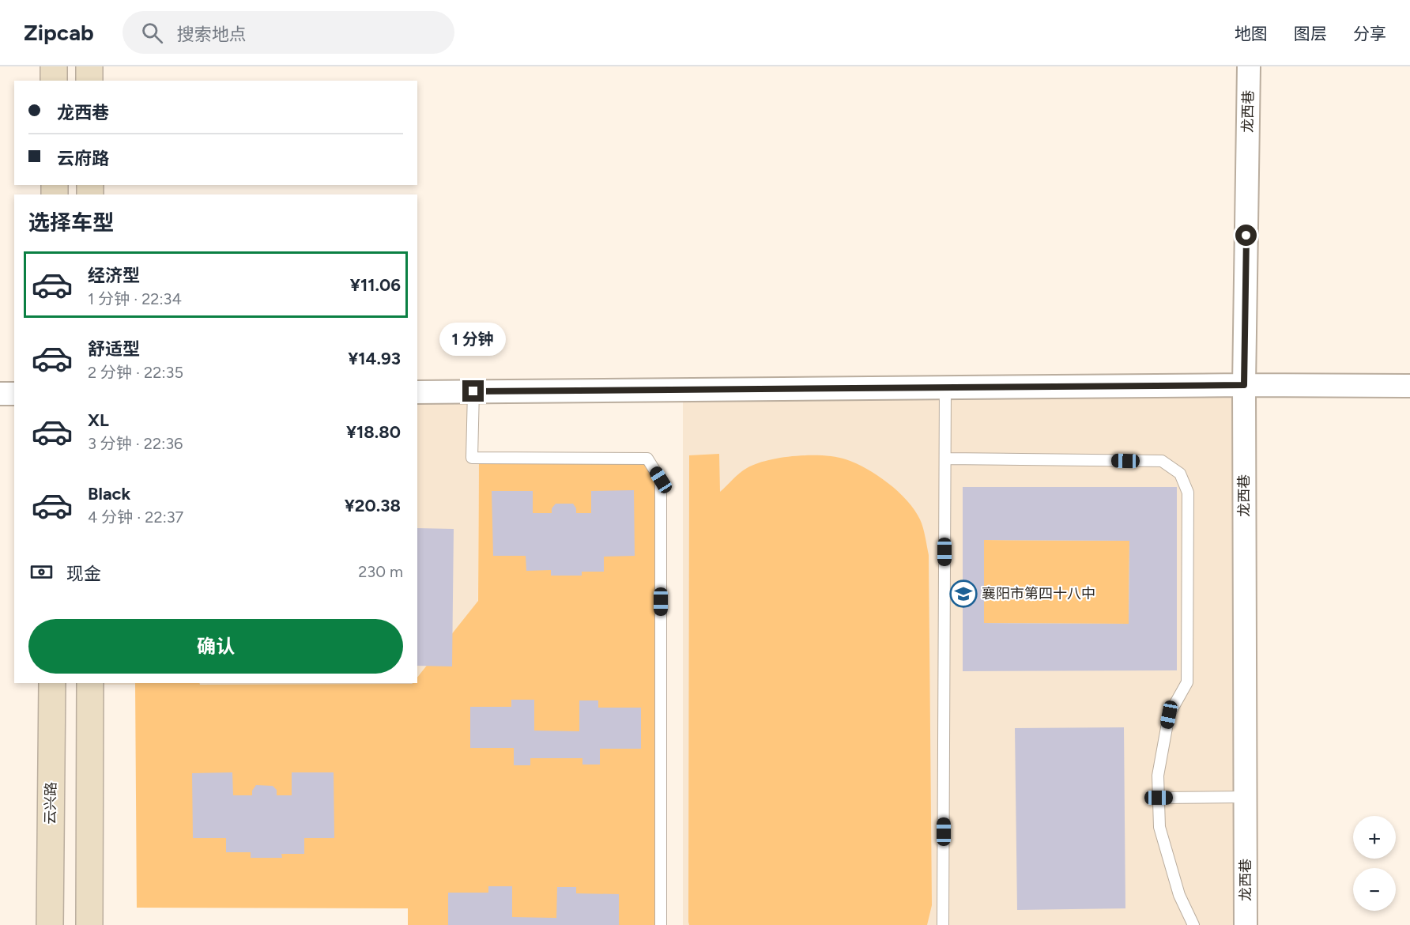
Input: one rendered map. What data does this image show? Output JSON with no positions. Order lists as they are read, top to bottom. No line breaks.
{"streets":{"street":["龙西巷","云兴路"]},"places":{"school or university":["襄阳市第四十八中"]},"page":{"header":"Zipcab","search":"搜索地点","nav":["地图","图层","分享"],"banner":["龙西巷","云府路"],"heading":"选择车型","list":[{"name":"经济型","note":"1 分钟 · 22:34","value":"¥11.06"},{"name":"舒适型","note":"2 分钟 · 22:35","value":"¥14.93"},{"name":"XL","note":"3 分钟 · 22:36","value":"¥18.80"},{"name":"Black","note":"4 分钟 · 22:37","value":"¥20.38"}],"bubble":"1 分钟","pay":["现金","230 m"],"buttons":"确认","map_buttons":["+","−"]}}
